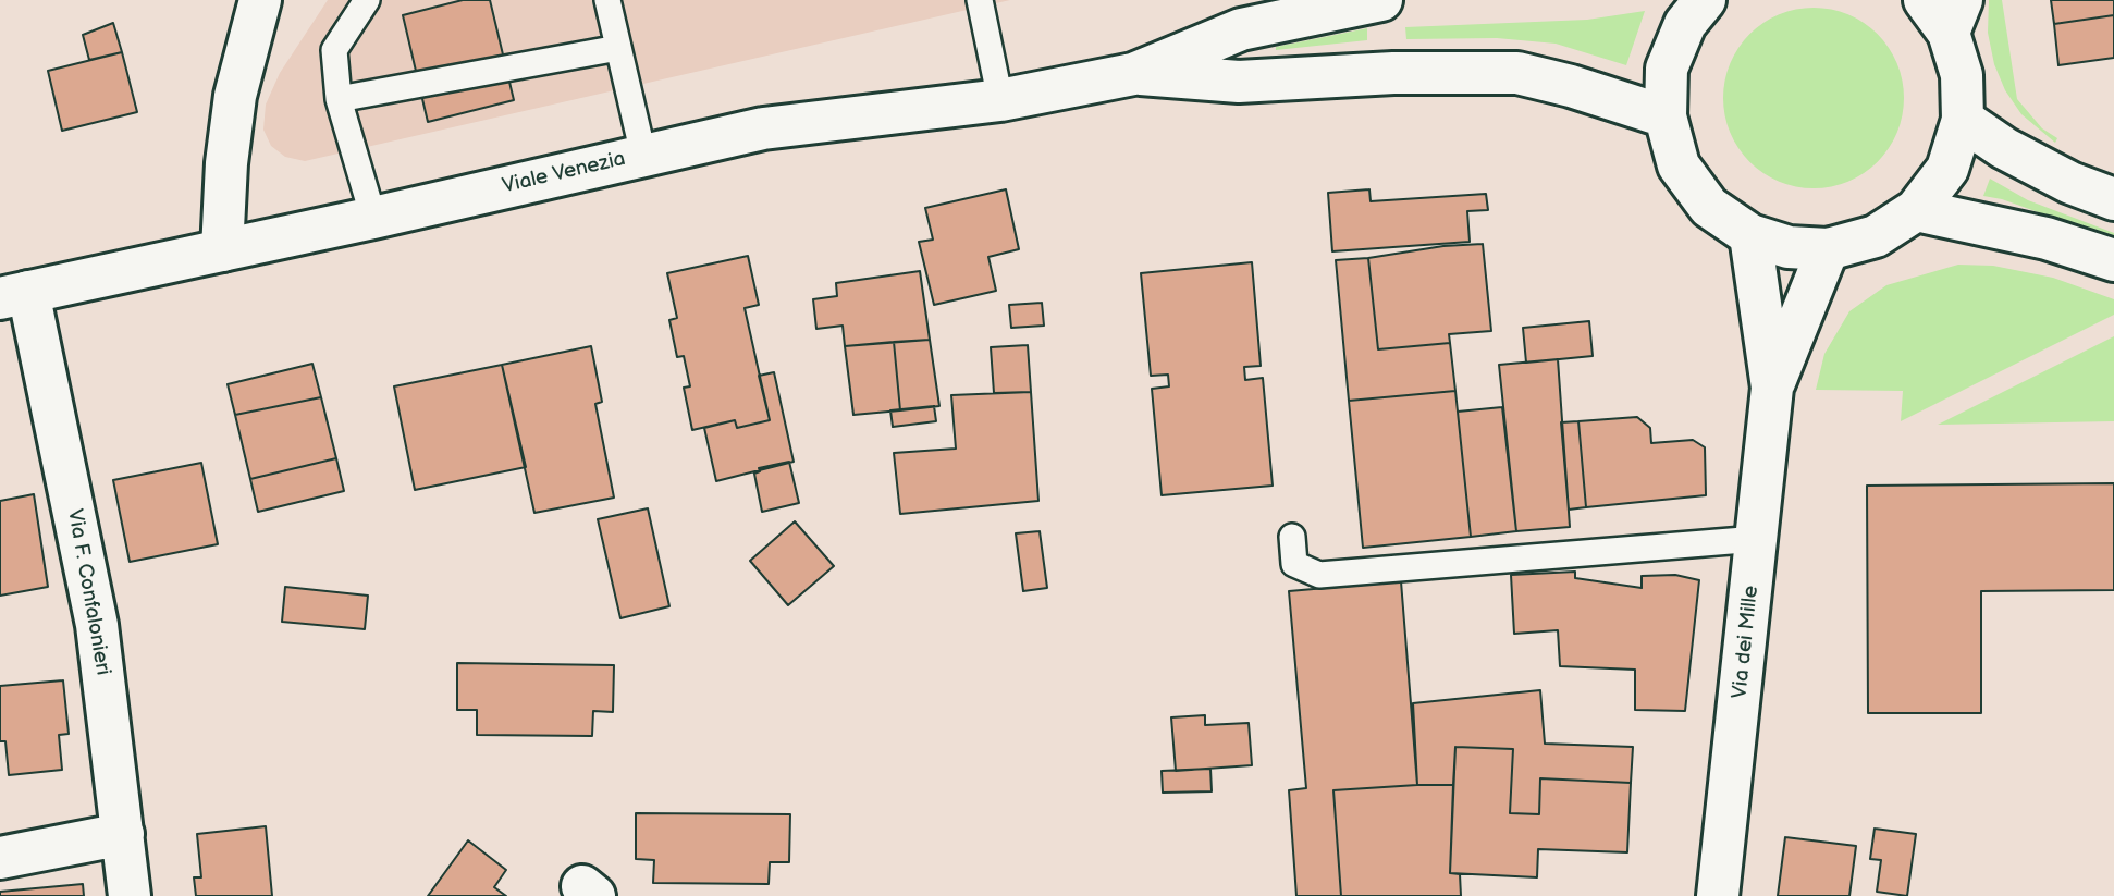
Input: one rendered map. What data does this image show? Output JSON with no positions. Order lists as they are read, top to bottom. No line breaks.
{"streets":{"main road":["Viale Venezia","Via F. Confalonieri","Via dei Mille"]},"crossings":[["Viale Venezia","Via F. Confalonieri"]]}
